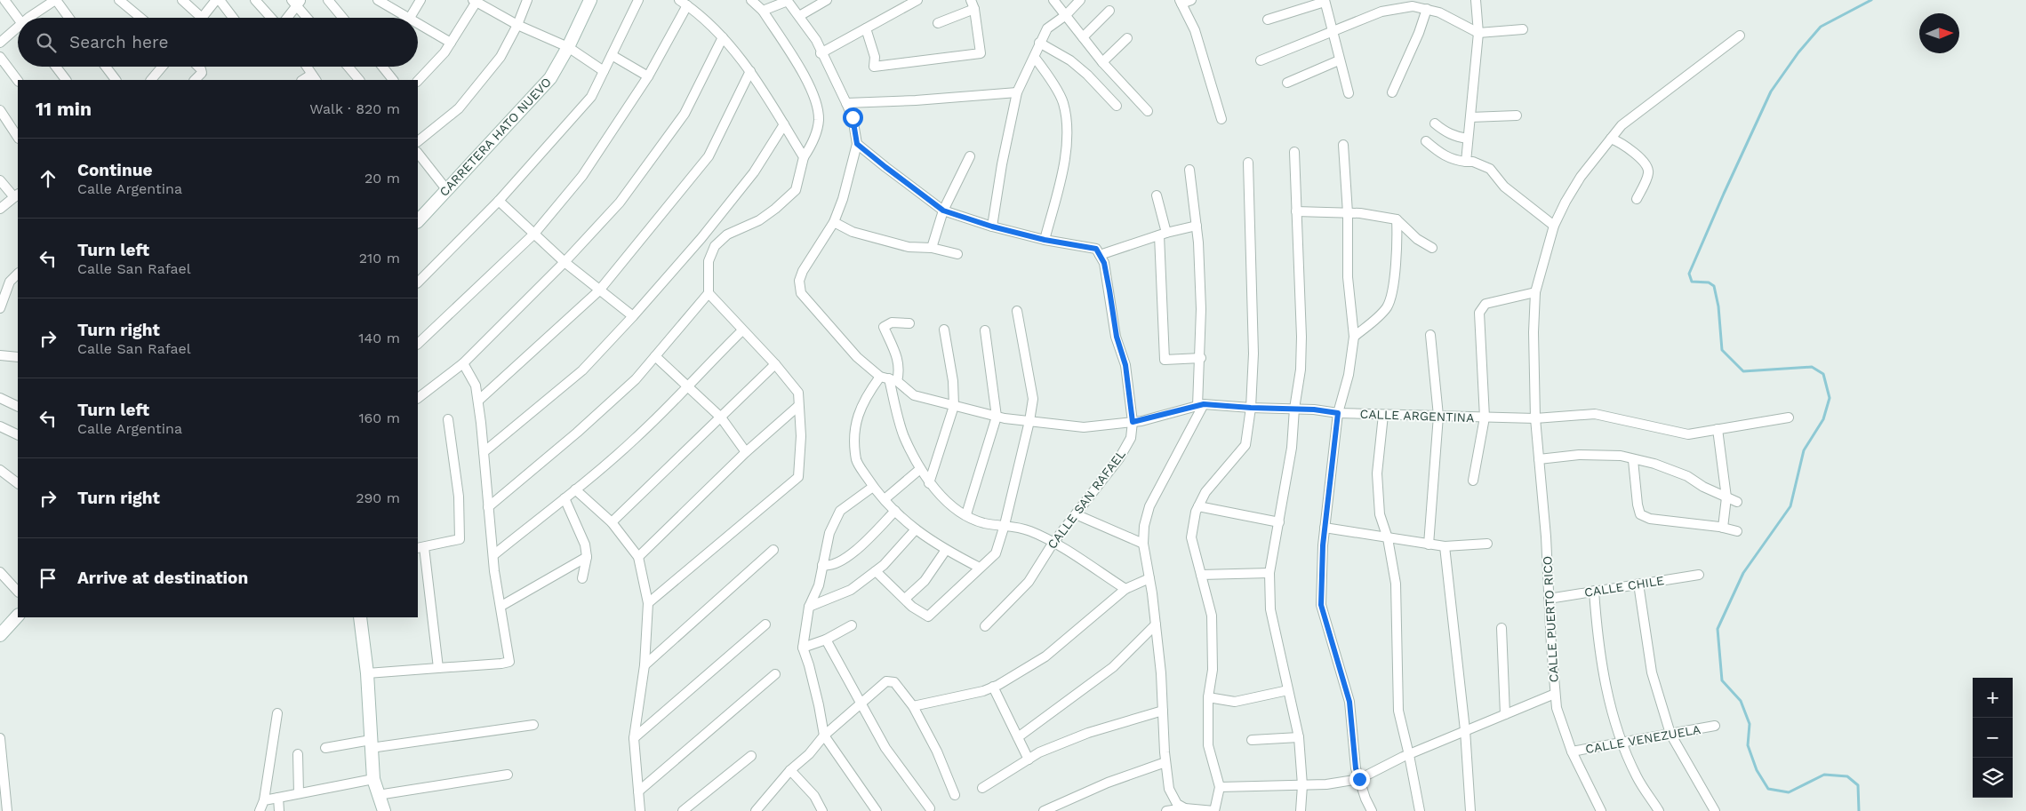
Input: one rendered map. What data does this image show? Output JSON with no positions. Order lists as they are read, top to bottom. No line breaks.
{"streets":{"main road":["CARRETERA HATO NUEVO"],"street":["CALLE ARGENTINA","CALLE SAN RAFAEL","CALLE CHILE","CALLE PUERTO RICO","CALLE VENEZUELA"]},"crossings":[["CALLE ARGENTINA","CALLE SAN RAFAEL"],["CALLE ARGENTINA","CALLE PUERTO RICO"],["CALLE CHILE","CALLE PUERTO RICO"],["CALLE PUERTO RICO","CALLE VENEZUELA"]],"north":"right","page":{"search":"Search here","heading":["11 min","Walk · 820 m"],"list":[["Continue","Calle Argentina","20 m"],["Turn left","Calle San Rafael","210 m"],["Turn right","Calle San Rafael","140 m"],["Turn left","Calle Argentina","160 m"],["Turn right","290 m"],"Arrive at destination"],"map_buttons":["+","−"]}}
